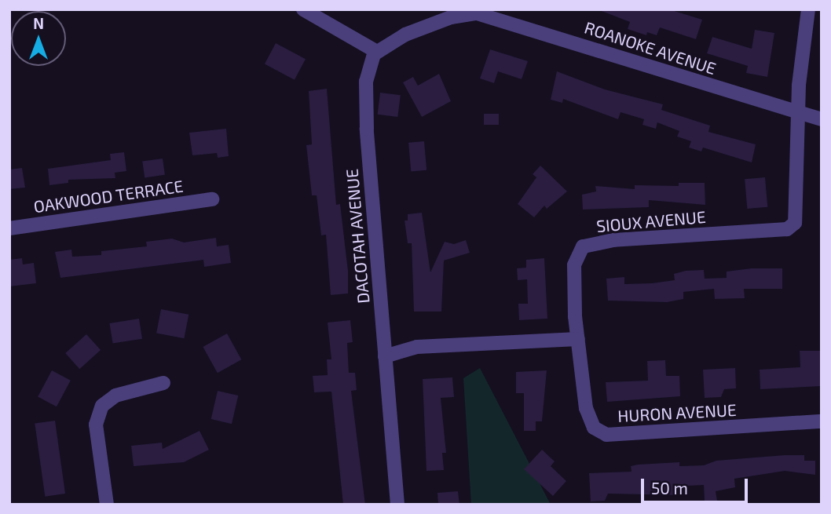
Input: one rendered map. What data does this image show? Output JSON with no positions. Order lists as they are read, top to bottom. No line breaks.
{"streets":{"street":["ROANOKE AVENUE","OAKWOOD TERRACE","SIOUX AVENUE","DACOTAH AVENUE","HURON AVENUE"]},"crossings":[["ROANOKE AVENUE","SIOUX AVENUE"],["ROANOKE AVENUE","DACOTAH AVENUE"],["SIOUX AVENUE","HURON AVENUE"]],"scale_bar":"50 m","north":"top"}
